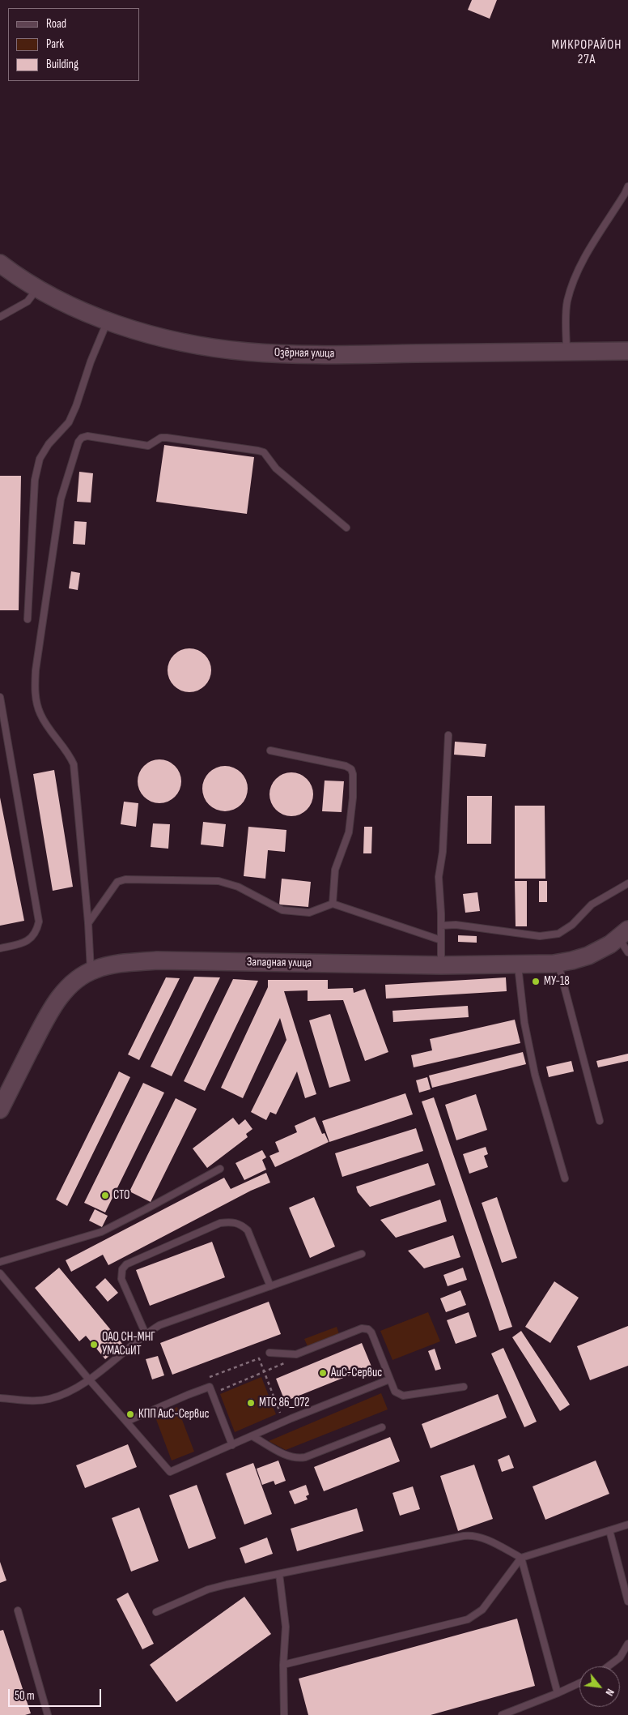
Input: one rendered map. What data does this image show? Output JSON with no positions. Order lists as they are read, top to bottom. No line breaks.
{"streets":{"street":["Озёрная улица","Западная улица"]},"districts":["МИКРОРАЙОН 27А"],"places":["МУ-18","СТО","ОАО СН-МНГ УМАСиИТ","АиС-Сервис","МТС 86_072","КПП АиС-Сервис"],"legend":["Road","Park","Building"],"scale_bar":"50 m","north":"bottom right"}
